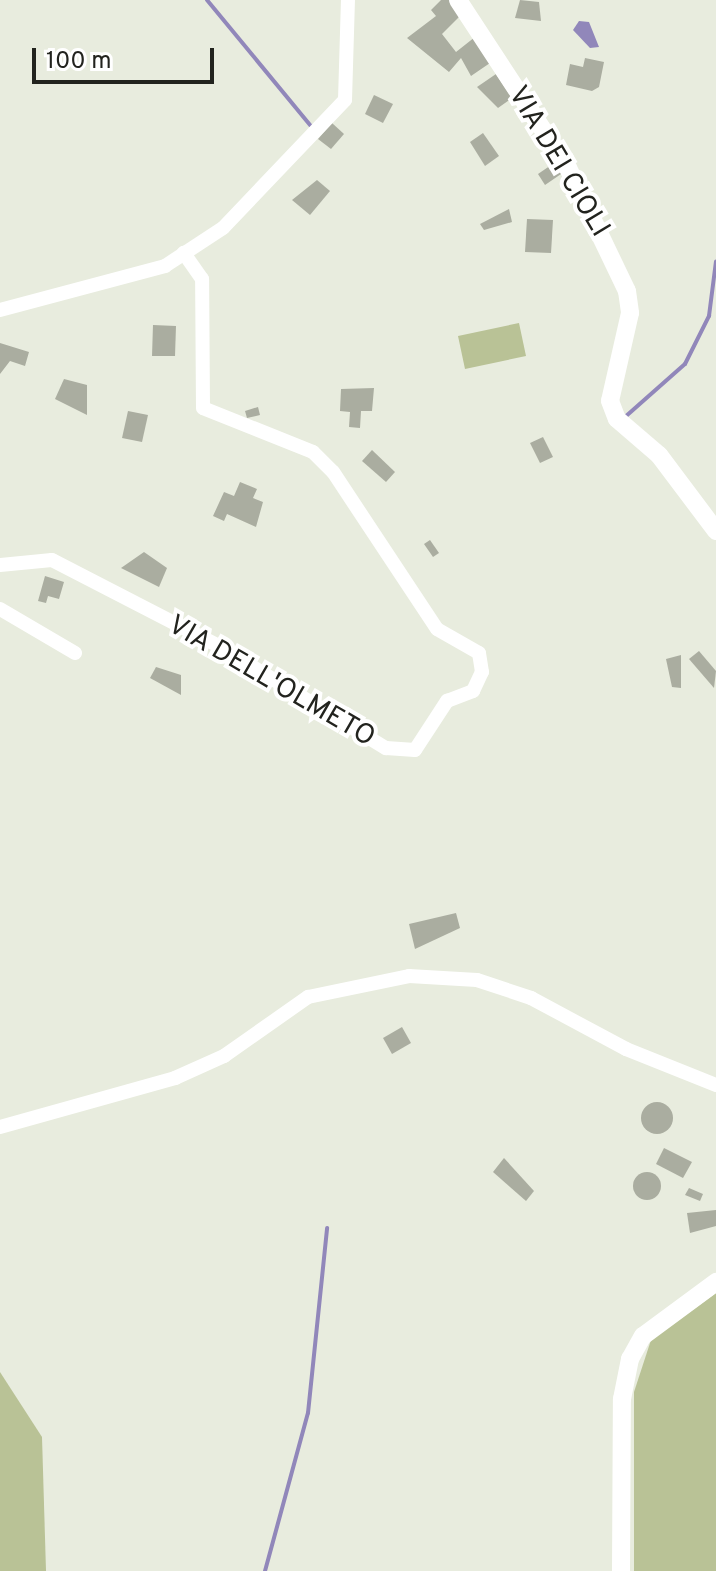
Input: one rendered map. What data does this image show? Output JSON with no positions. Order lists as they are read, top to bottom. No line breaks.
{"streets":{"street":["VIA DEI CIOLI","VIA DELL'OLMETO"]},"scale_bar":"100 m"}
